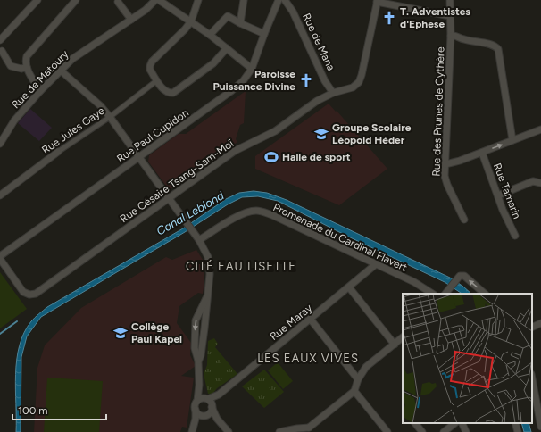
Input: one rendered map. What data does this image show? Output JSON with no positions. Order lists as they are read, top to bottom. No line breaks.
{"streets":{"street":["Rue de Mana","Rue de Matoury","Rue des Prunes de Cythère","Rue Jules Gaye","Rue Paul Cupidon","Rue Césaire Tsang-Sam-Moï","Rue Tamarin","Promenade du Cardinal Flavert","Rue Maray"]},"crossings":[["Rue de Mana","Rue Césaire Tsang-Sam-Moï"],["Rue Paul Cupidon","Rue Césaire Tsang-Sam-Moï"],["Promenade du Cardinal Flavert","Rue Maray"]],"districts":["CITÉ EAU LISETTE","LES EAUX VIVES"],"water":["Canal Leblond"],"places":{"church":["T. Adventistes d'Ephese","Paroisse Puissance Divine"],"school or university":["Groupe Scolaire Léopold Héder","Collège Paul Kapel"],"sports":["Halle de sport"]},"scale_bar":"100 m"}
